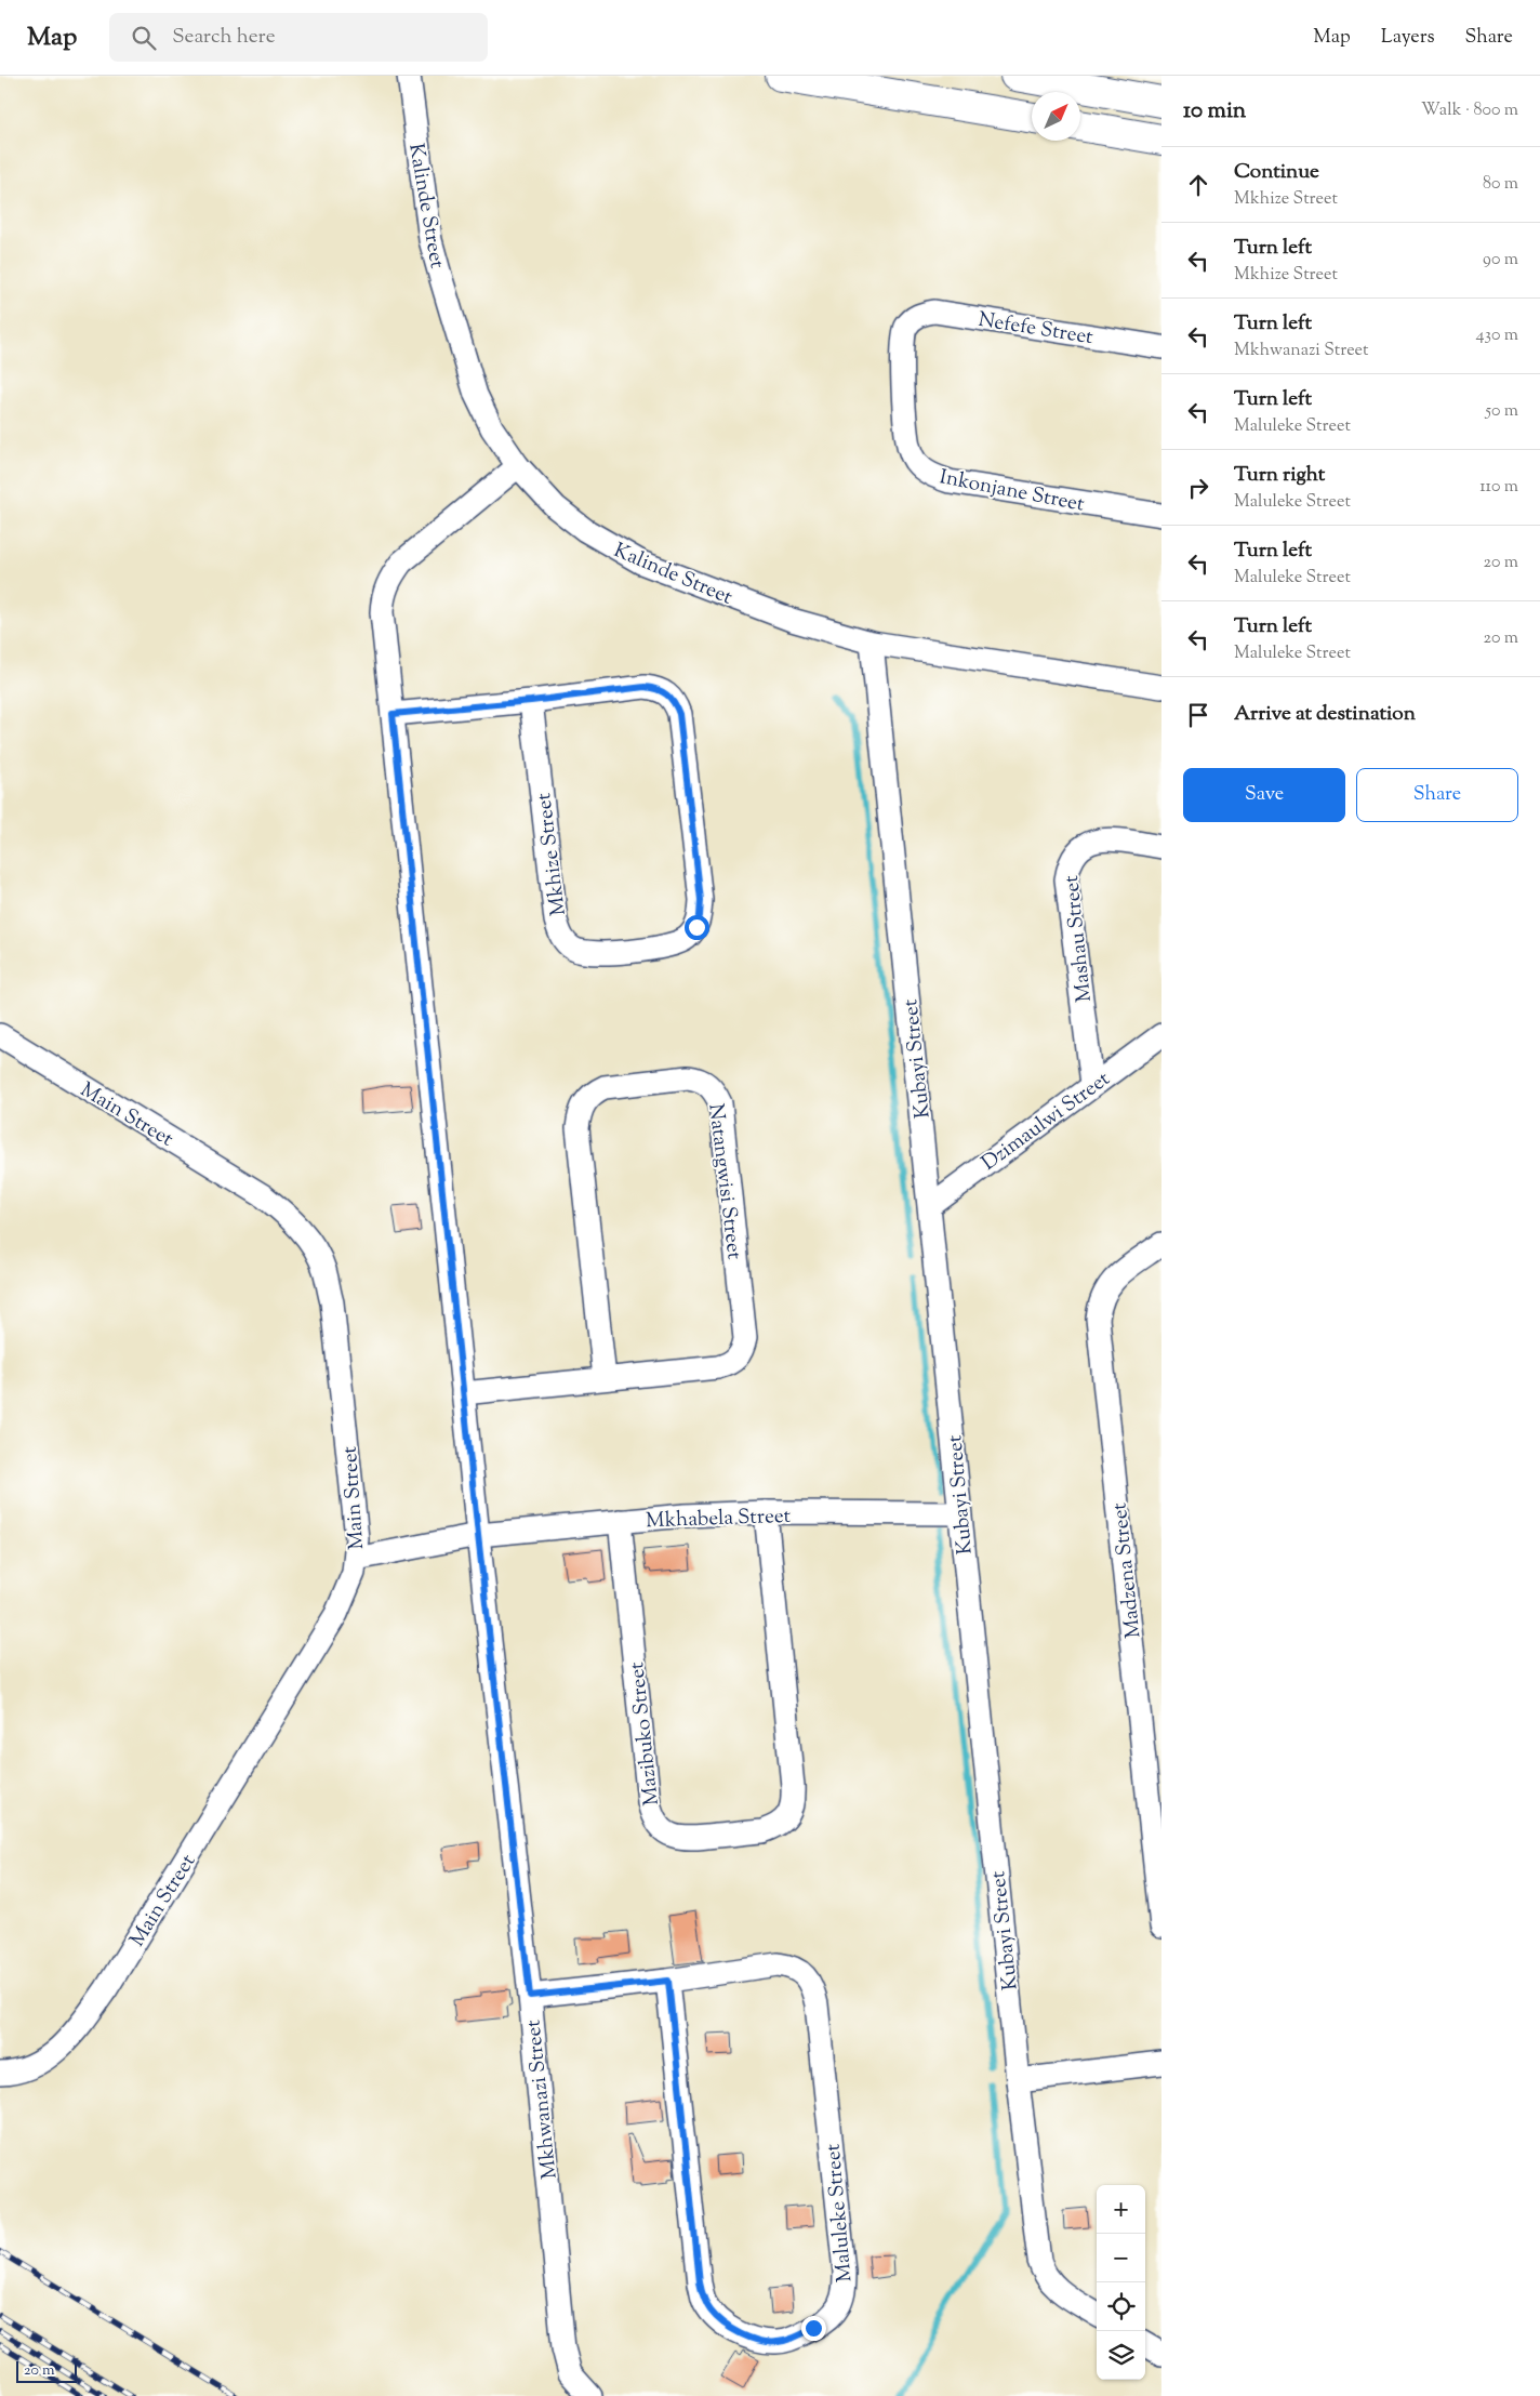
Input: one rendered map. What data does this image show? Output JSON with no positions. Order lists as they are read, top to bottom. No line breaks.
{"streets":{"street":["Kalinde Street","Nefefe Street","Inkonjane Street","Mkhize Street","Mashau Street","Kubayi Street","Main Street","Dzimaulwi Street","Natangwisi Street","Mkhabela Street","Madzena Street","Mazibuko Street","Mkhwanazi Street","Maluleke Street"]},"crossings":[["Kalinde Street","Kubayi Street"],["Kalinde Street","Mkhwanazi Street"],["Nefefe Street","Inkonjane Street"],["Mkhize Street","Mkhwanazi Street"],["Mashau Street","Dzimaulwi Street"],["Kubayi Street","Dzimaulwi Street"],["Kubayi Street","Mkhabela Street"],["Main Street","Mkhabela Street"],["Natangwisi Street","Mkhwanazi Street"],["Mkhabela Street","Mazibuko Street"],["Mkhabela Street","Mkhwanazi Street"],["Mkhwanazi Street","Maluleke Street"]],"scale_bar":"20 m","north":"top right","page":{"header":"Map","search":"Search here","nav":["Map","Layers","Share"],"heading":["10 min","Walk · 800 m"],"list":[["Continue","Mkhize Street","80 m"],["Turn left","Mkhize Street","90 m"],["Turn left","Mkhwanazi Street","430 m"],["Turn left","Maluleke Street","50 m"],["Turn right","Maluleke Street","110 m"],["Turn left","Maluleke Street","20 m"],["Turn left","Maluleke Street","20 m"],"Arrive at destination"],"buttons":["Save","Share"],"map_buttons":["+","−"],"scale":"20 m"}}
